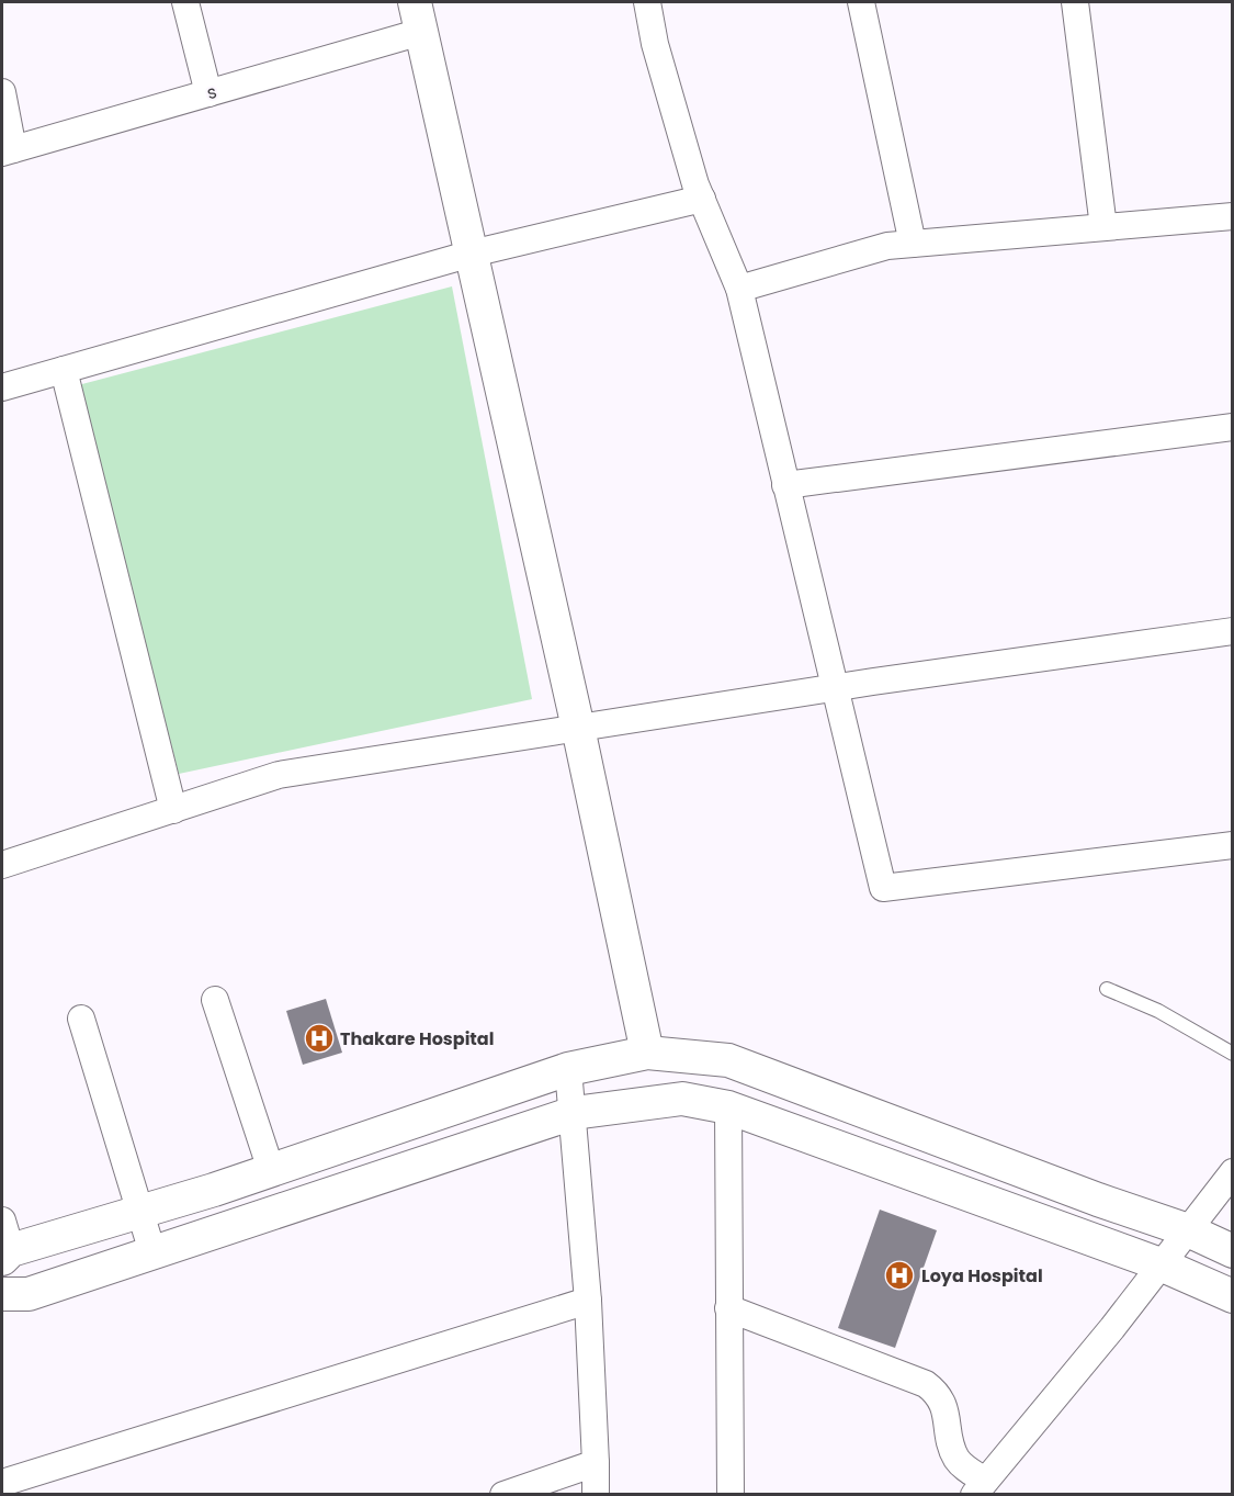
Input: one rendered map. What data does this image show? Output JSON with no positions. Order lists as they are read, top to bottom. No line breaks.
{"streets":{"street":["s"]},"places":{"hospital":["Thakare Hospital","Loya Hospital"]}}
